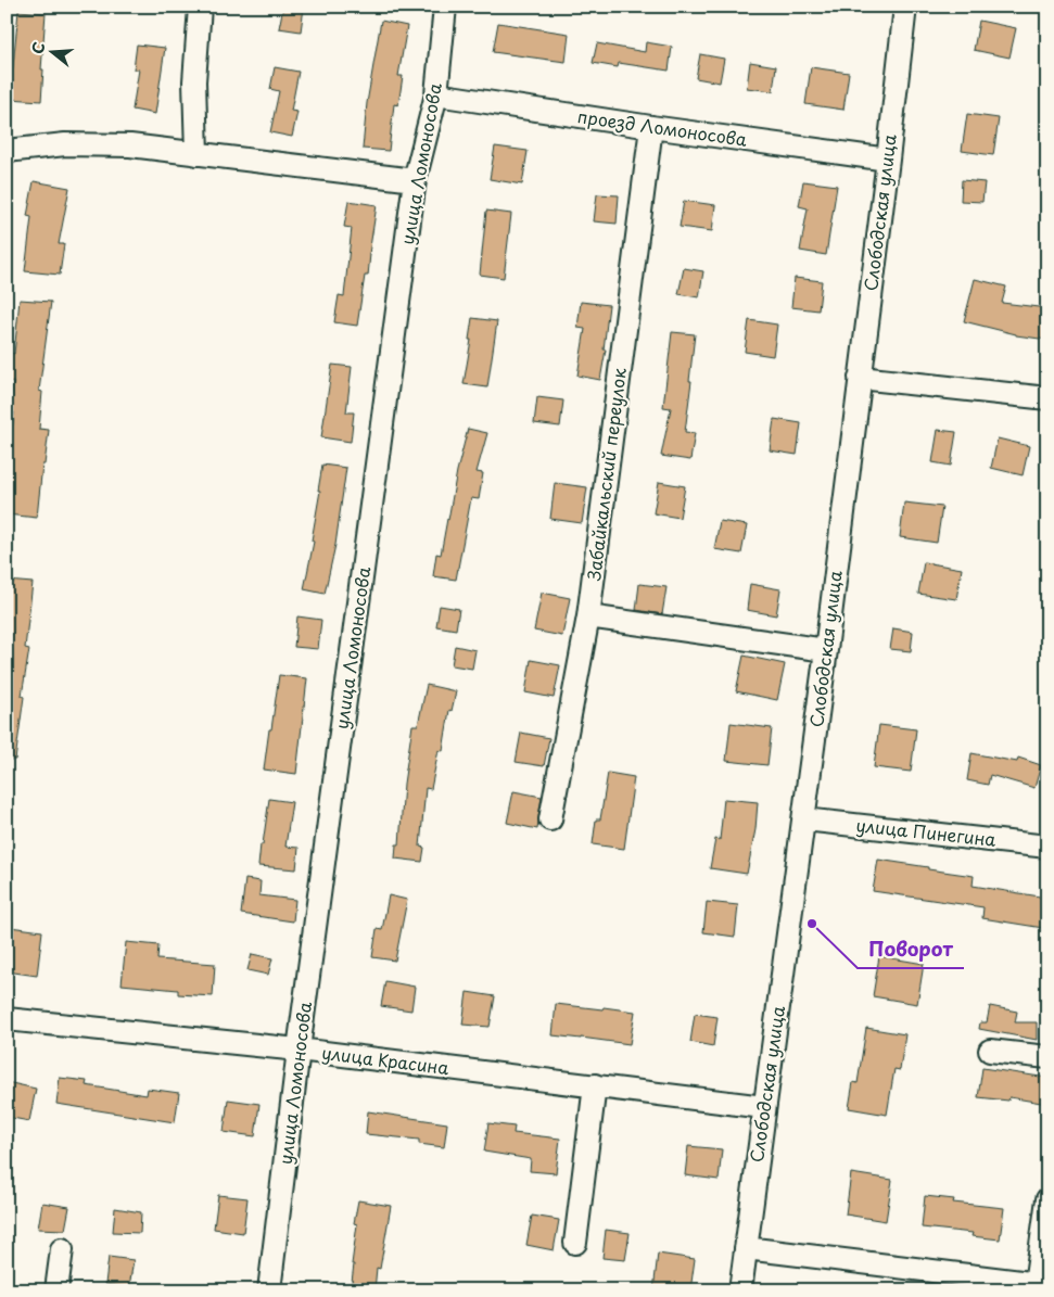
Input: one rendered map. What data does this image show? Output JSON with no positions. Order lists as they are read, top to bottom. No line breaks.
{"streets":{"street":["проезд Ломоносова","улица Ломоносова","Слободская улица","Забайкальский переулок","улица Пинегина","улица Красина"]},"crossings":[["проезд Ломоносова","улица Ломоносова"],["проезд Ломоносова","Слободская улица"],["проезд Ломоносова","Забайкальский переулок"],["улица Ломоносова","улица Красина"],["Слободская улица","улица Пинегина"],["Слободская улица","улица Красина"]],"places":["Поворот"],"north":"left"}
